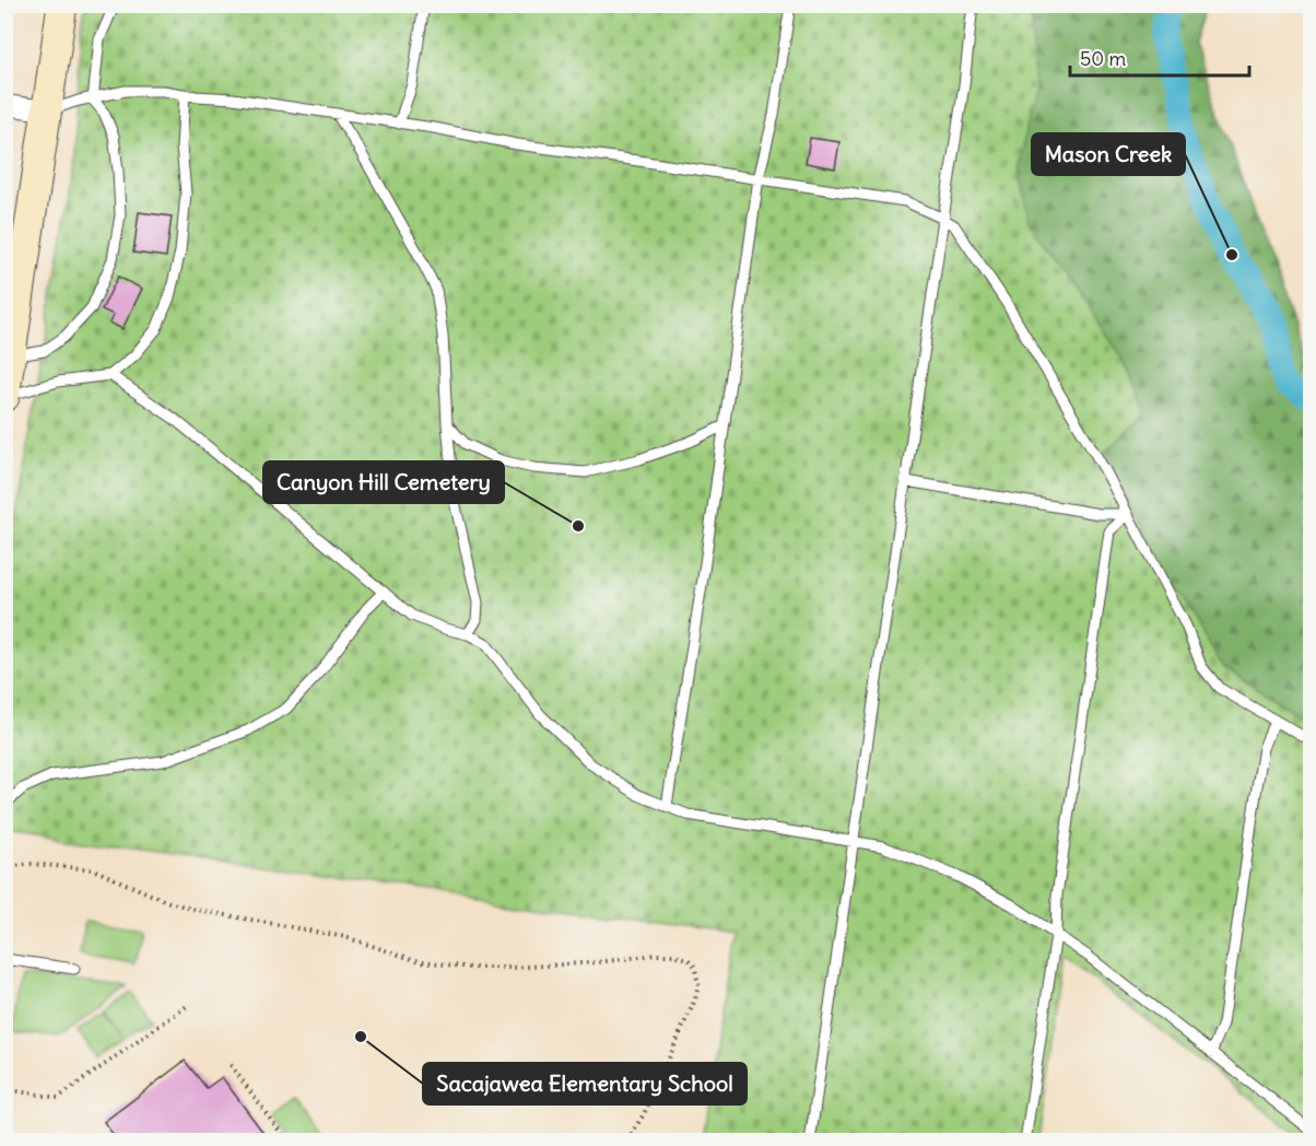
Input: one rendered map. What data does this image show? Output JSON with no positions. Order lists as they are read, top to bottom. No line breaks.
{"places":["Mason Creek","Canyon Hill Cemetery","Sacajawea Elementary School"],"scale_bar":"50 m"}
